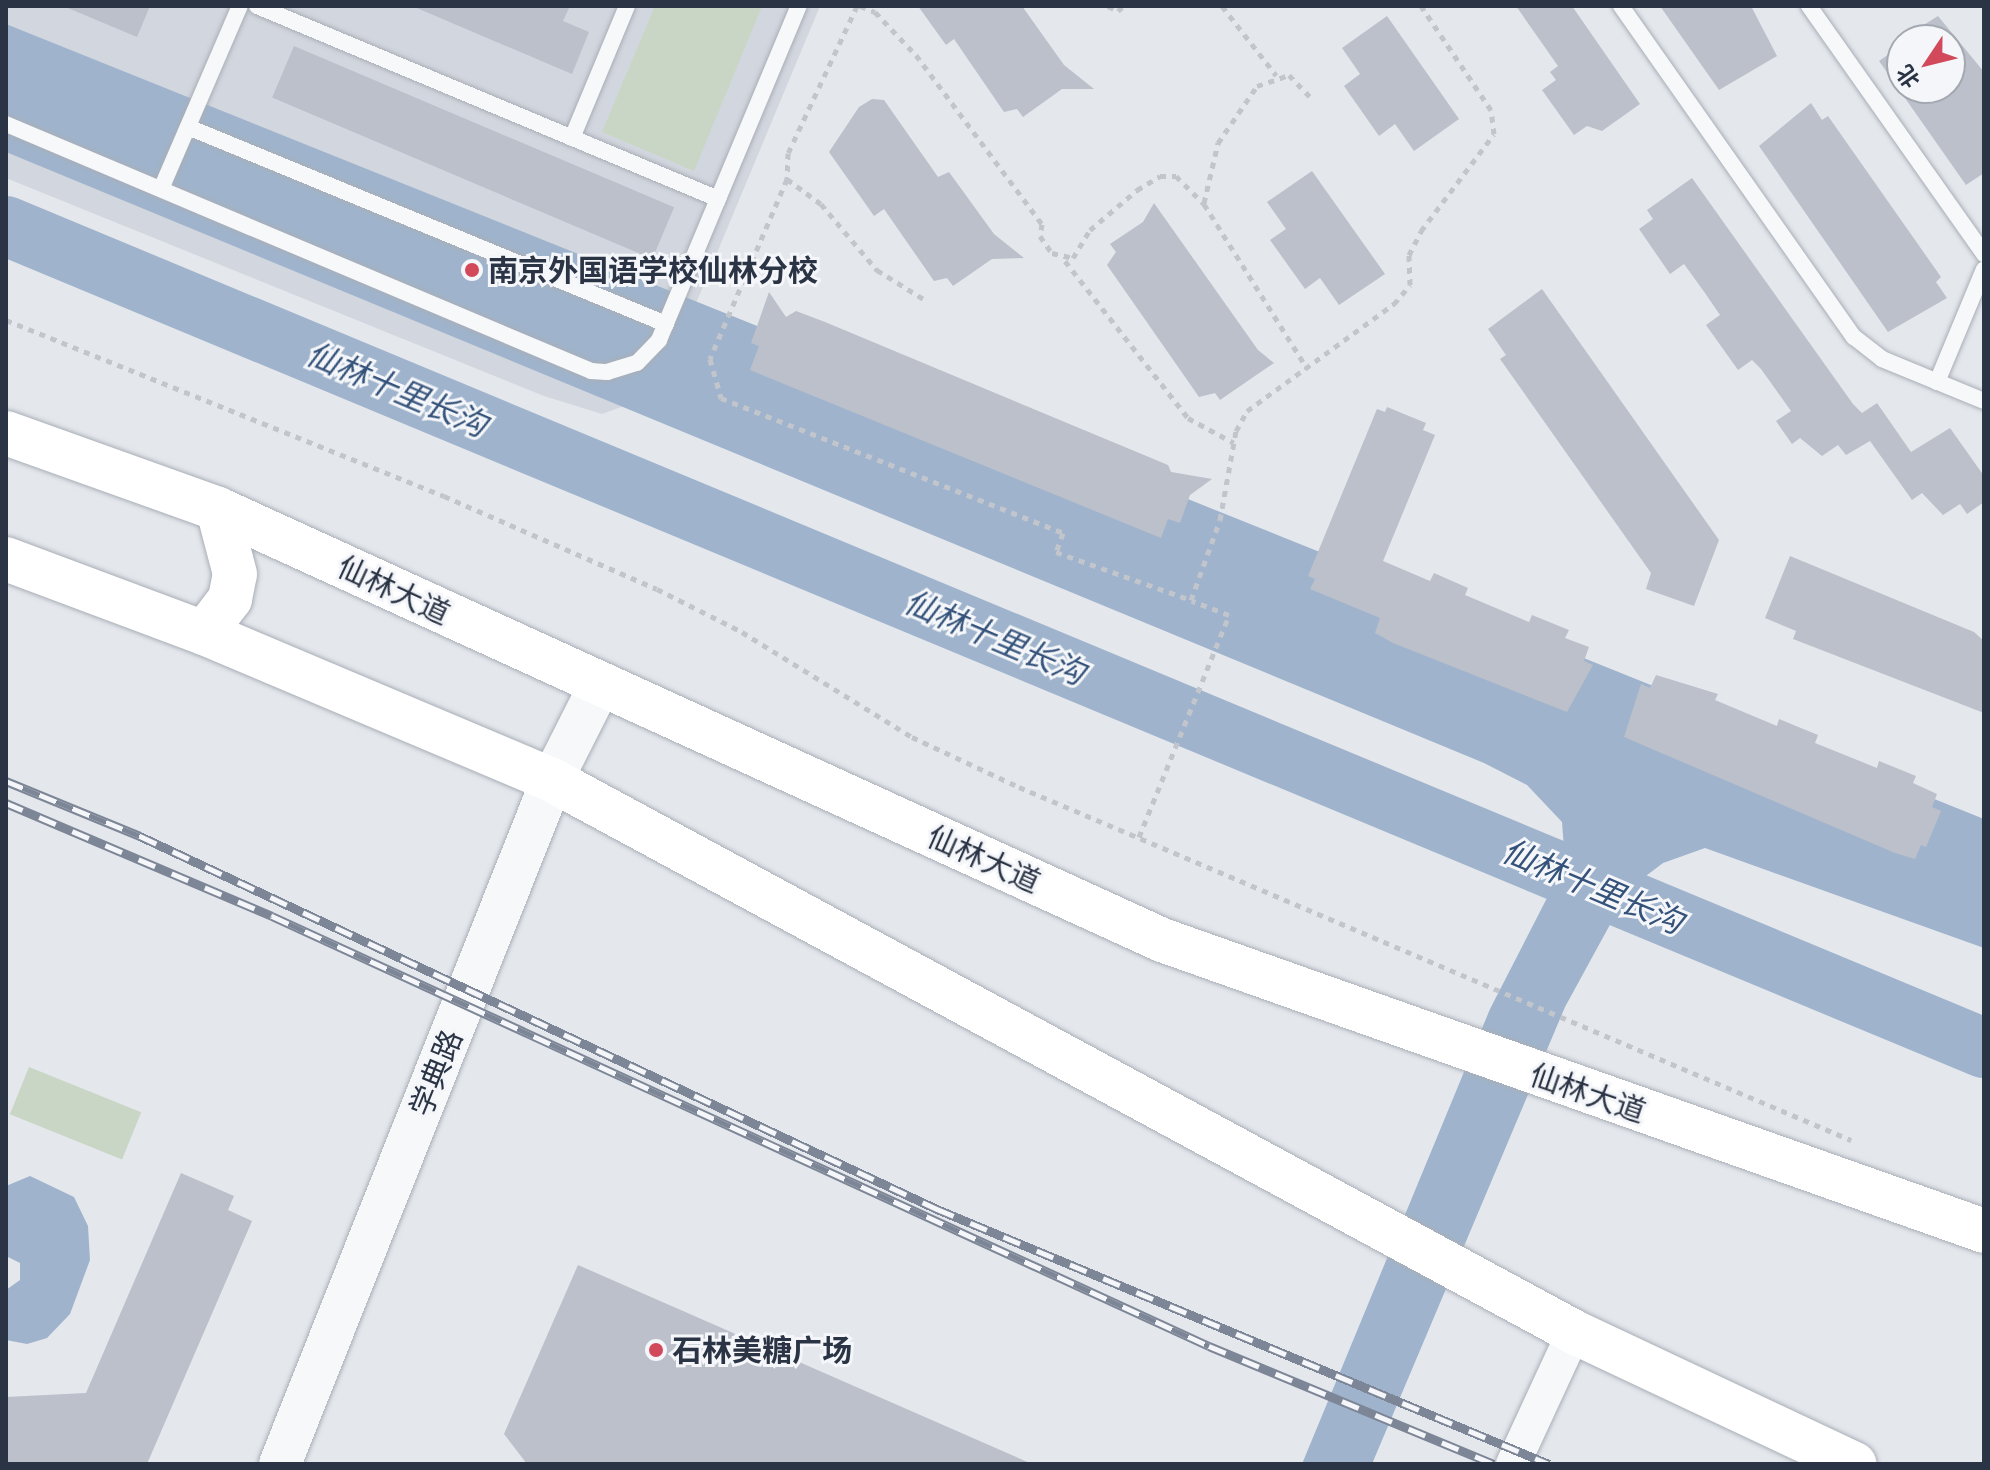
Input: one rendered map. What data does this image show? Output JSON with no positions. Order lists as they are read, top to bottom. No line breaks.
{"streets":{"main road":["仙林大道"],"street":["学典路"]},"crossings":[["仙林大道","学典路"]],"water":["仙林十里长沟"],"places":["南京外国语学校仙林分校","石林美糖广场"],"north":"bottom left"}
